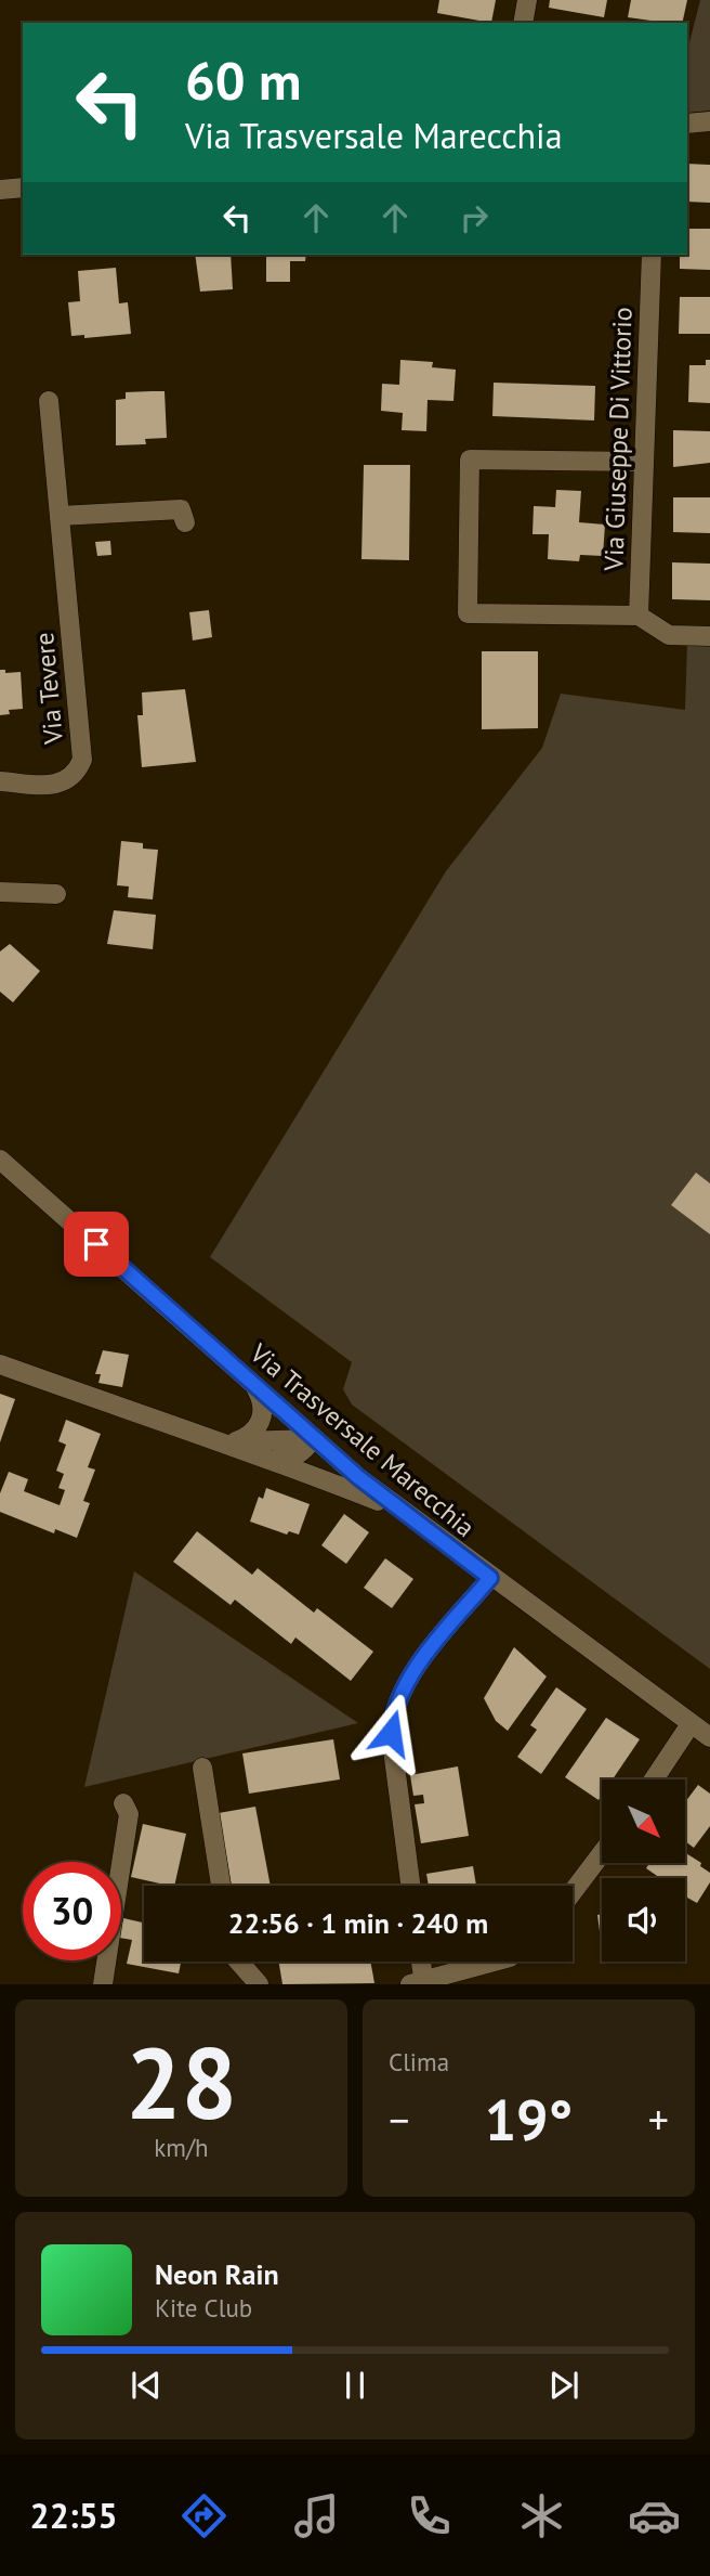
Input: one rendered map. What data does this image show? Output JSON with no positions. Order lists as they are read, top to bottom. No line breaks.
{"streets":{"street":["Via Giuseppe Di Vittorio","Via Tevere","Via Trasversale Marecchia"]},"north":"bottom right","page":{"turn":["60 m","Via Trasversale Marecchia"],"limit":"30","trip":"22:56 · 1 min · 240 m","tile":[["28","km/h"],"Clima"],"heat":["−","19°","+"],"song":["Neon Rain","Kite Club"],"tabs":"22:55"}}
